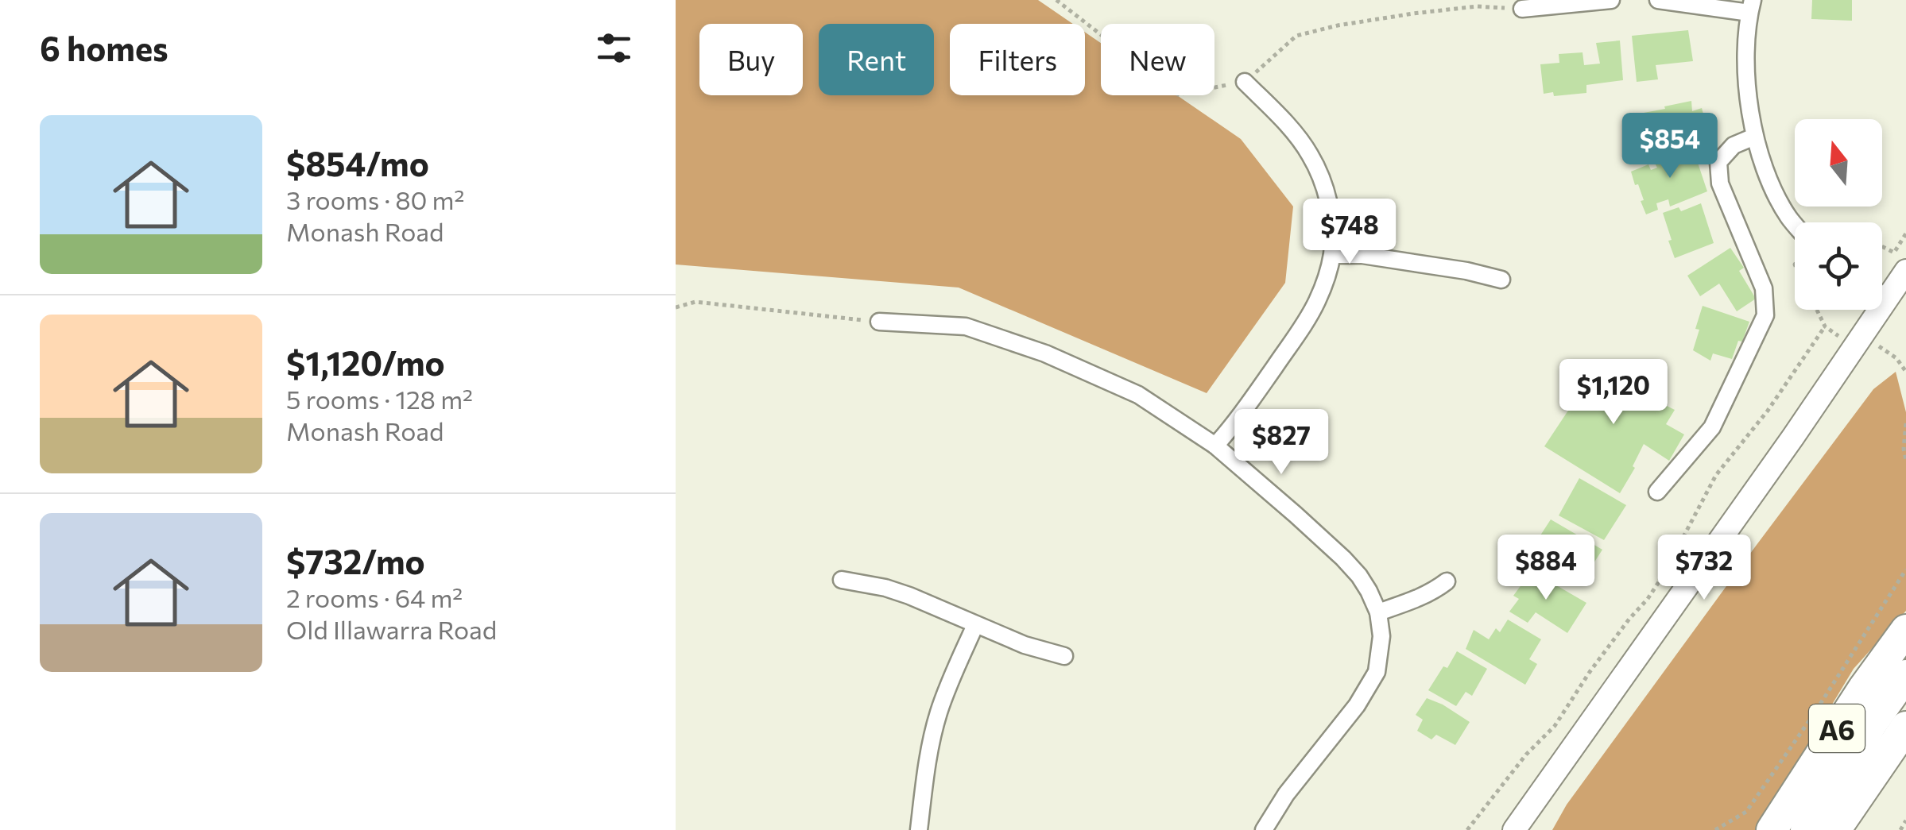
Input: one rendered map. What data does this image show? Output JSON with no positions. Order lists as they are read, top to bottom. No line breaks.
{"streets":{"highway":["A6"]},"north":"top","page":{"heading":"6 homes","chip":["Buy","Rent","Filters","New"],"list":[{"name":"$854/mo","note":"3 rooms · 80 m² · Monash Road"},{"name":"$1,120/mo","note":"5 rooms · 128 m² · Monash Road"},{"name":"$732/mo","note":"2 rooms · 64 m² · Old Illawarra Road"}],"price":["$854","$748","$1,120","$827","$884","$732"]}}
